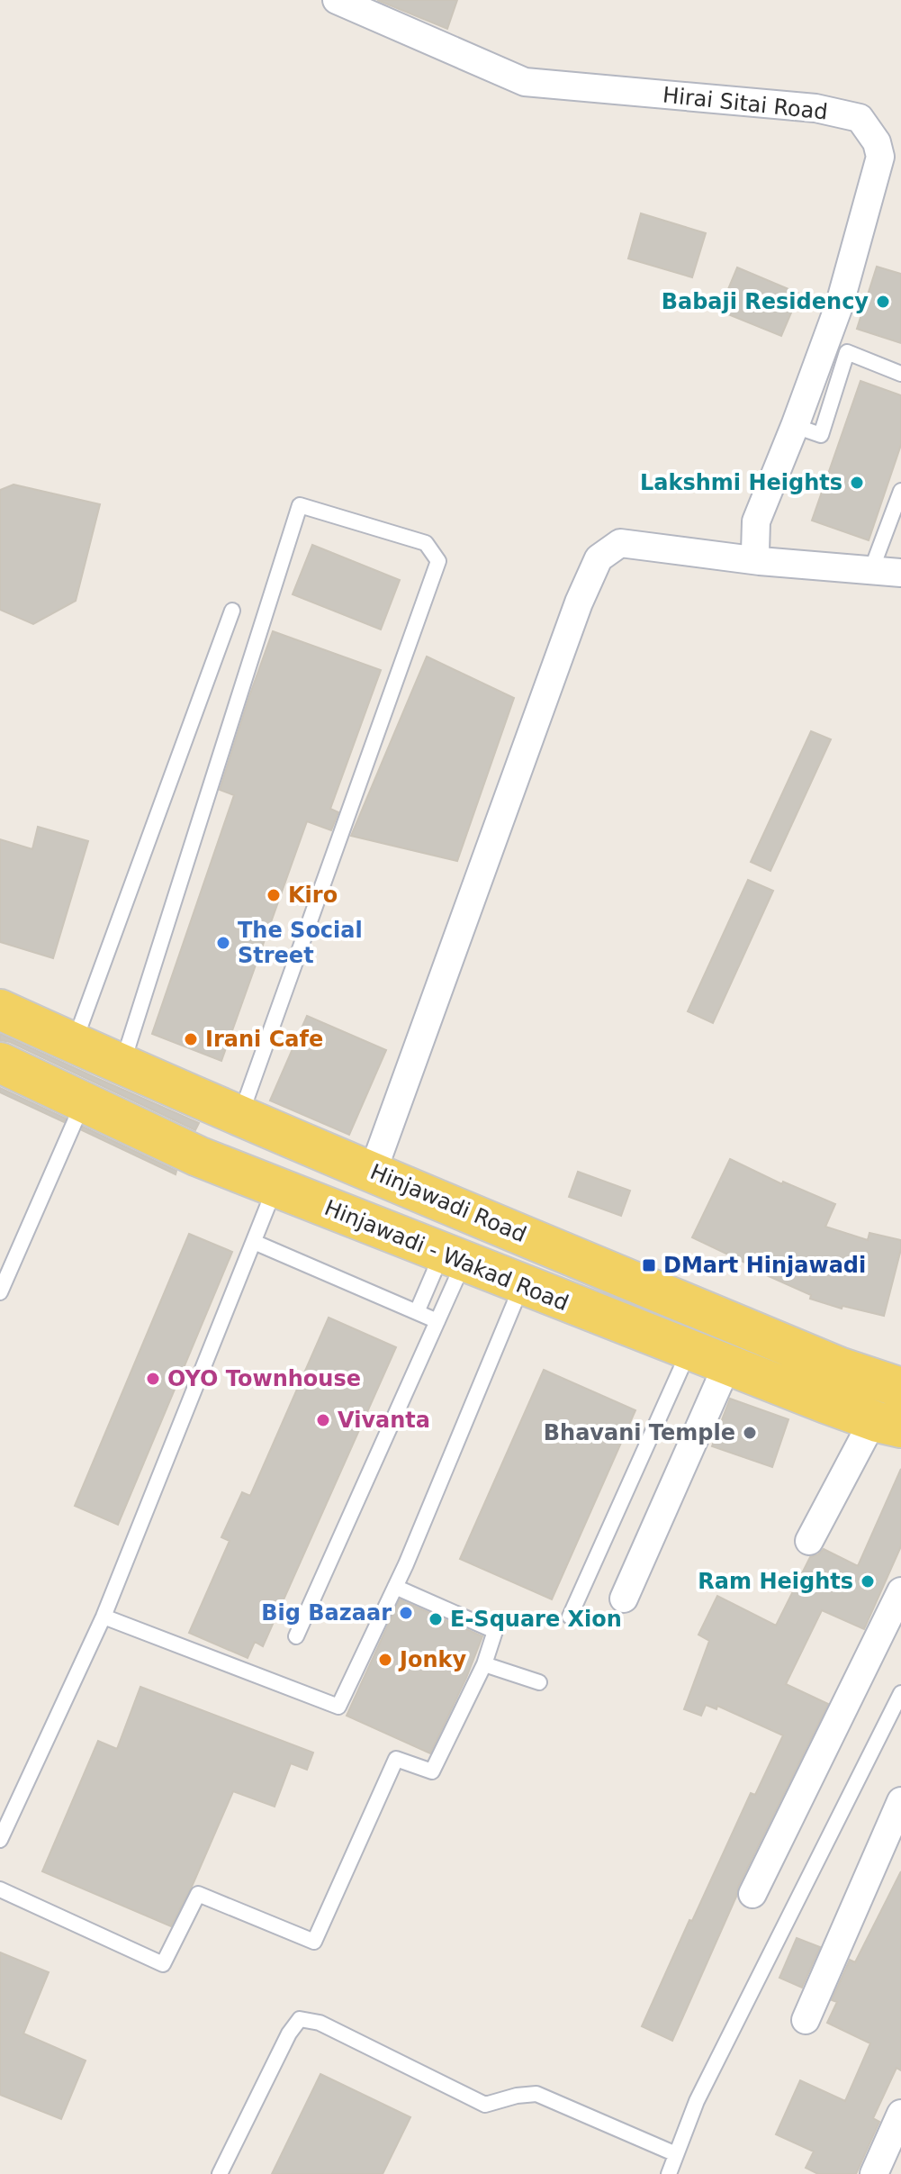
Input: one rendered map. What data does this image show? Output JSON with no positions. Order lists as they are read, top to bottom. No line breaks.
{"streets":{"main road":["Hinjawadi Road","Hinjawadi - Wakad Road"],"street":["Hirai Sitai Road"]},"places":{"other":["Babaji Residency","Lakshmi Heights","Kiro","The Social Street","Irani Cafe","OYO Townhouse","Vivanta","Bhavani Temple","Ram Heights","Big Bazaar","E-Square Xion","Jonky"],"transit":["DMart Hinjawadi"]}}
